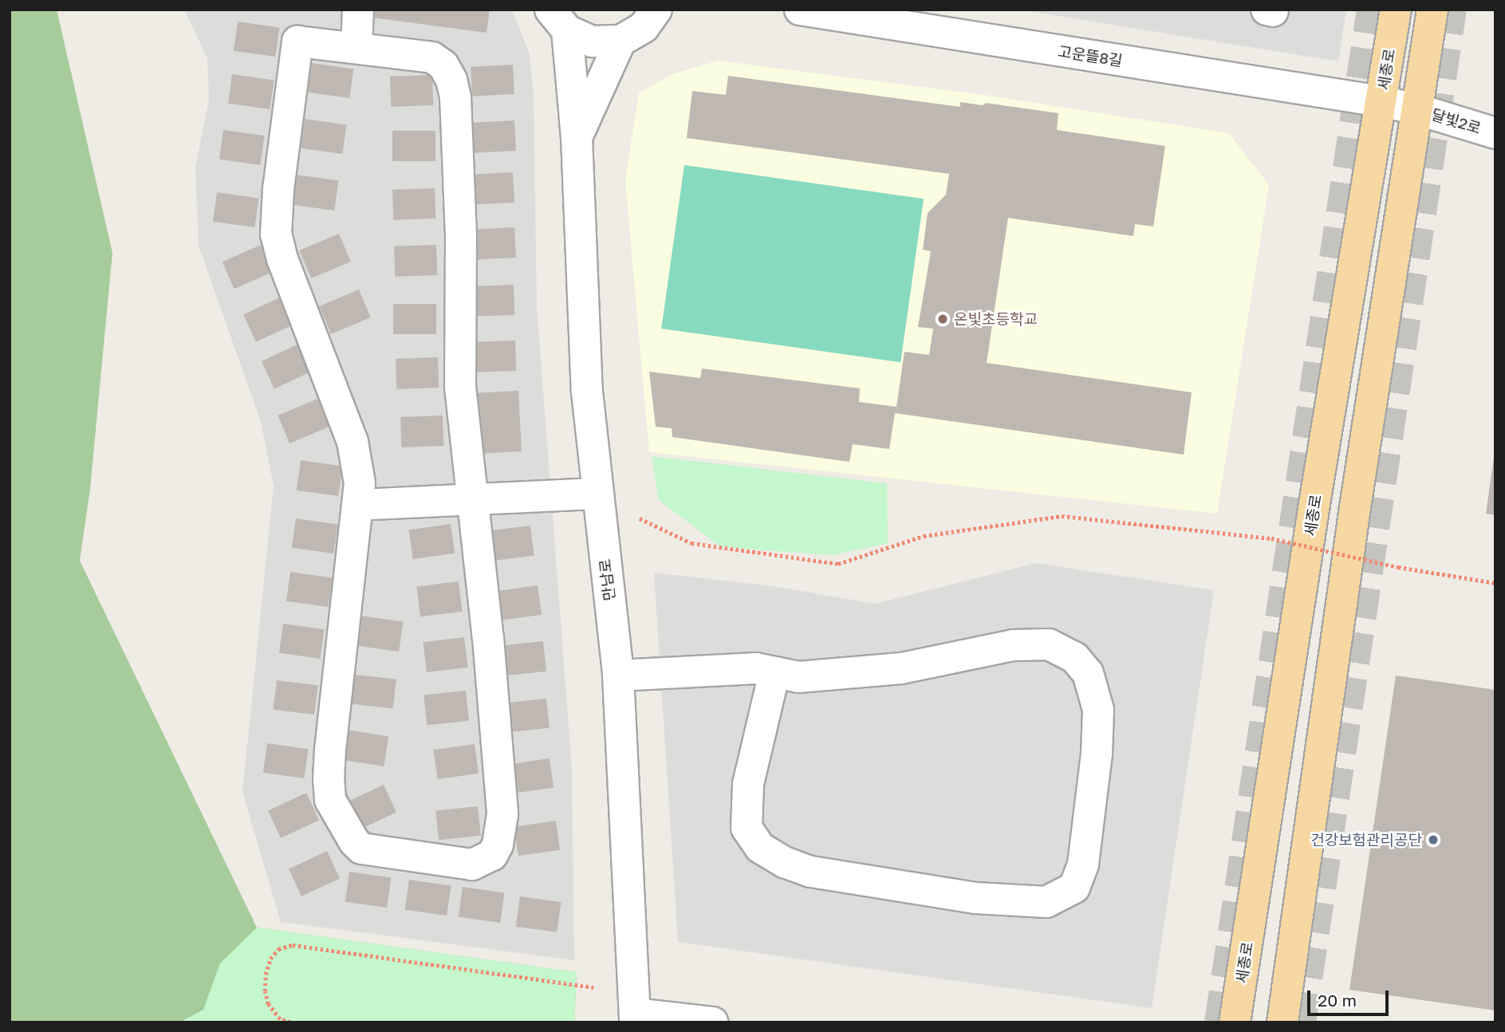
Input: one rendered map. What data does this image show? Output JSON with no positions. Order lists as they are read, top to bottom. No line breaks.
{"streets":{"main road":["세종로"],"street":["고운뜰8길","달빛2로","만남로"]},"crossings":[["고운뜰8길","세종로"],["고운뜰8길","달빛2로"]],"places":["온빛초등학교","건강보험관리공단"],"scale_bar":"20 m"}
